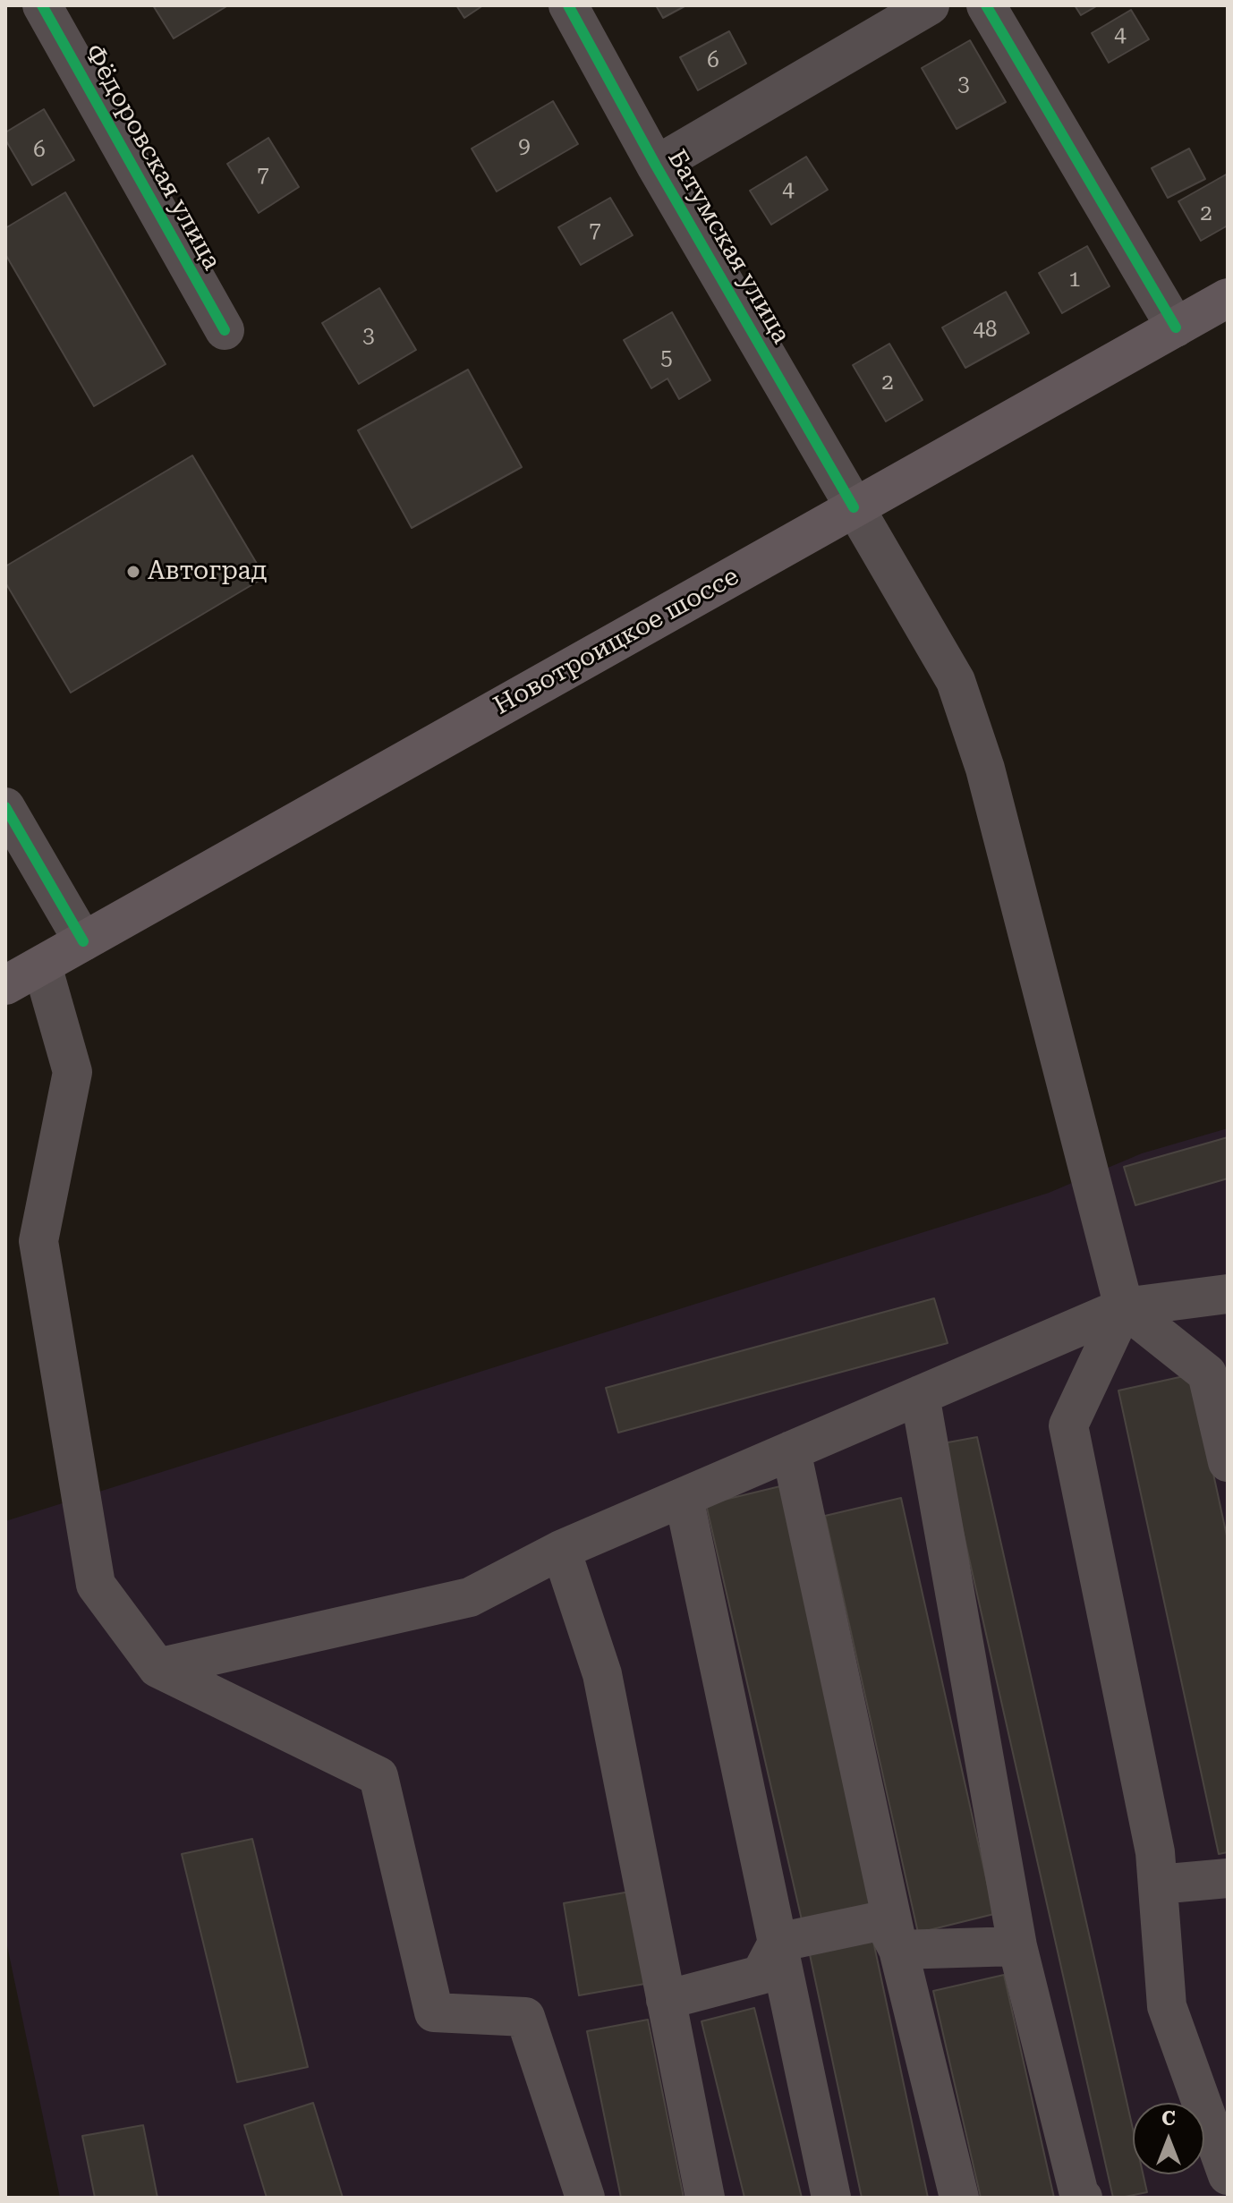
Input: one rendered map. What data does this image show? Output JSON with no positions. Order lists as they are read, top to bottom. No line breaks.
{"streets":{"main road":["Новотроицкое шоссе"],"street":["Фёдоровская улица","Батумская улица"]},"crossings":[["Батумская улица","Новотроицкое шоссе"]],"places":["Автоград"],"house_numbers":["4","6","3","9","6","7","4","2","7","1","48","3","5","2"],"north":"top"}
